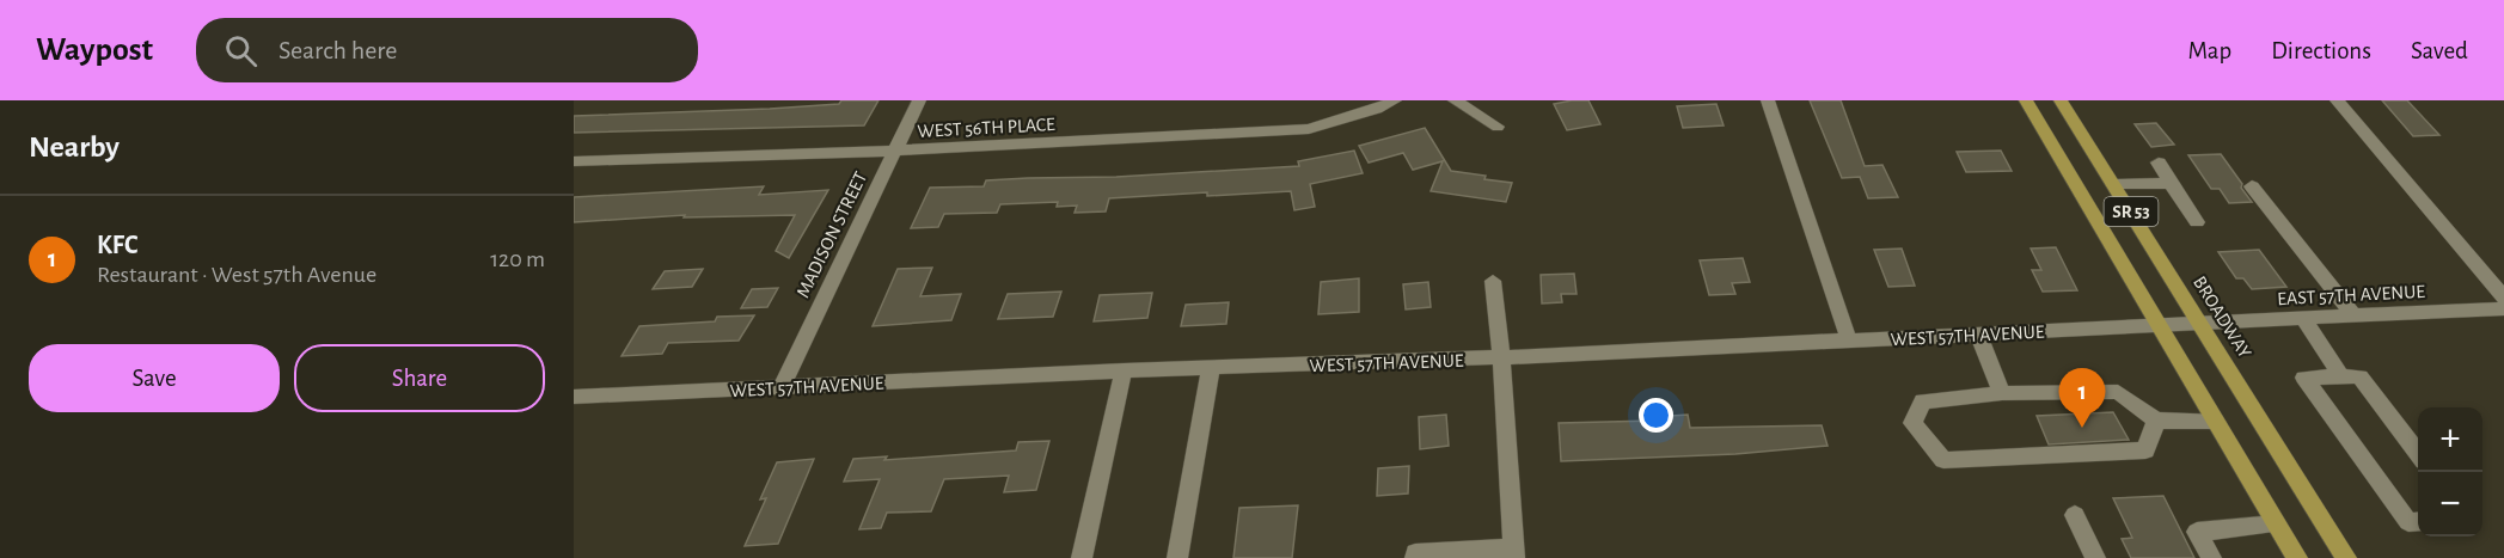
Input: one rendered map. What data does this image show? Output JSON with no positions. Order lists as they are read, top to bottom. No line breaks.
{"streets":{"main road":["SR 53","BROADWAY"],"street":["WEST 56TH PLACE","MADISON STREET","EAST 57TH AVENUE","WEST 57TH AVENUE"]},"crossings":[["WEST 56TH PLACE","MADISON STREET"],["SR 53","WEST 57TH AVENUE"],["MADISON STREET","WEST 57TH AVENUE"],["EAST 57TH AVENUE","BROADWAY"],["EAST 57TH AVENUE","WEST 57TH AVENUE"],["BROADWAY","WEST 57TH AVENUE"]],"page":{"header":"Waypost","search":"Search here","nav":["Map","Directions","Saved"],"heading":"Nearby","list":[{"mark":"1","name":"KFC","note":"Restaurant · West 57th Avenue","value":"120 m"}],"buttons":["Save","Share"],"pins":"1","map_buttons":["+","−"]}}
